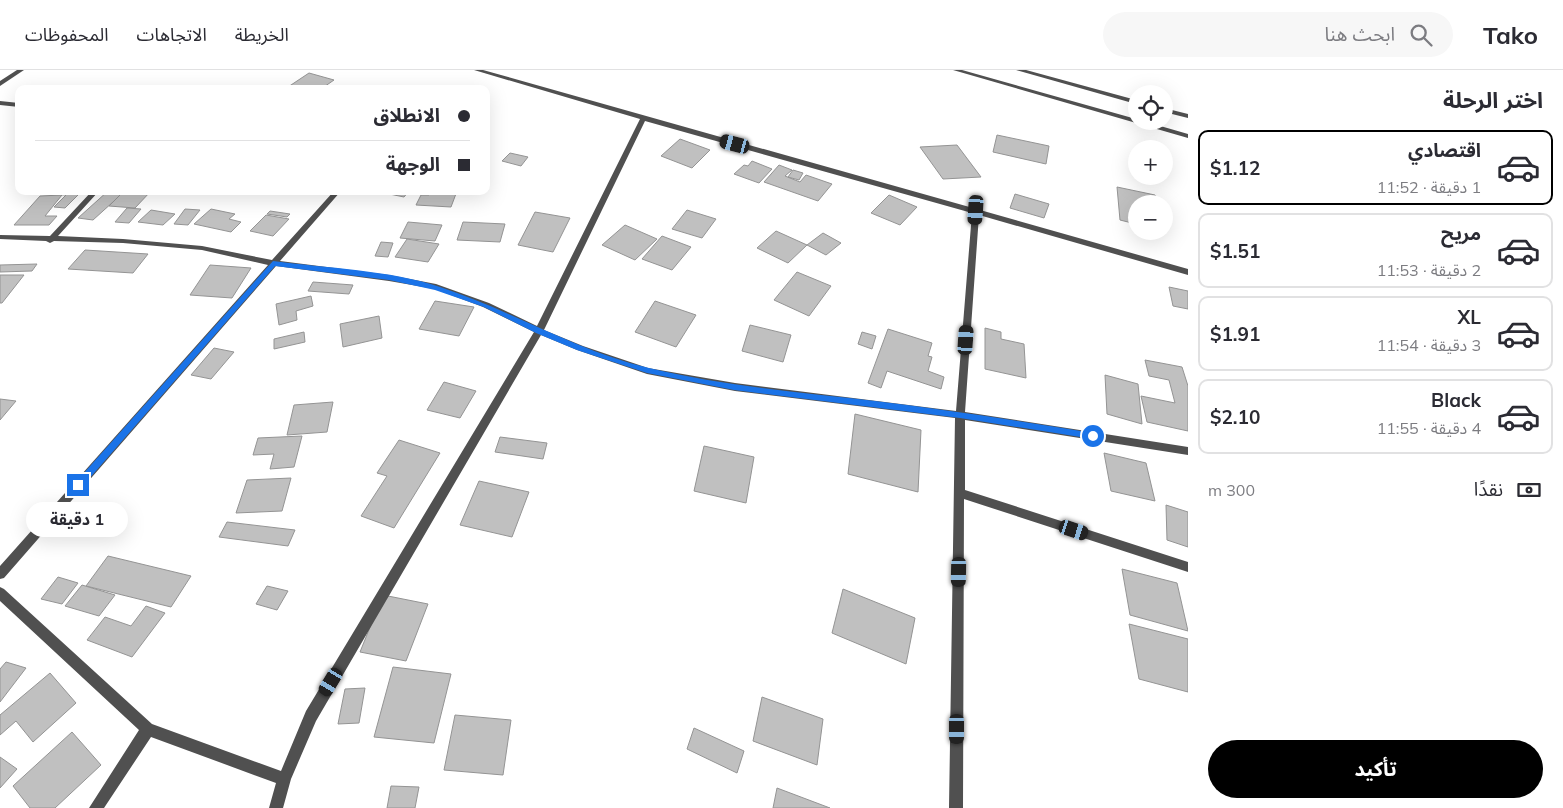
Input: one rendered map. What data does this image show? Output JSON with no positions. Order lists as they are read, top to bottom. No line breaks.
{"page":{"header":"Tako","search":"ابحث هنا","nav":["الخريطة","الاتجاهات","المحفوظات"],"heading":"اختر الرحلة","map_buttons":["+","−"],"banner":["الانطلاق","الوجهة"],"list":[{"name":"اقتصادي","note":"1 دقيقة · 11:52","value":"$1.12"},{"name":"مريح","note":"2 دقيقة · 11:53","value":"$1.51"},{"name":"XL","note":"3 دقيقة · 11:54","value":"$1.91"},{"name":"Black","note":"4 دقيقة · 11:55","value":"$2.10"}],"pay":["نقدًا","300 m"],"bubble":"1 دقيقة","buttons":"تأكيد"}}
